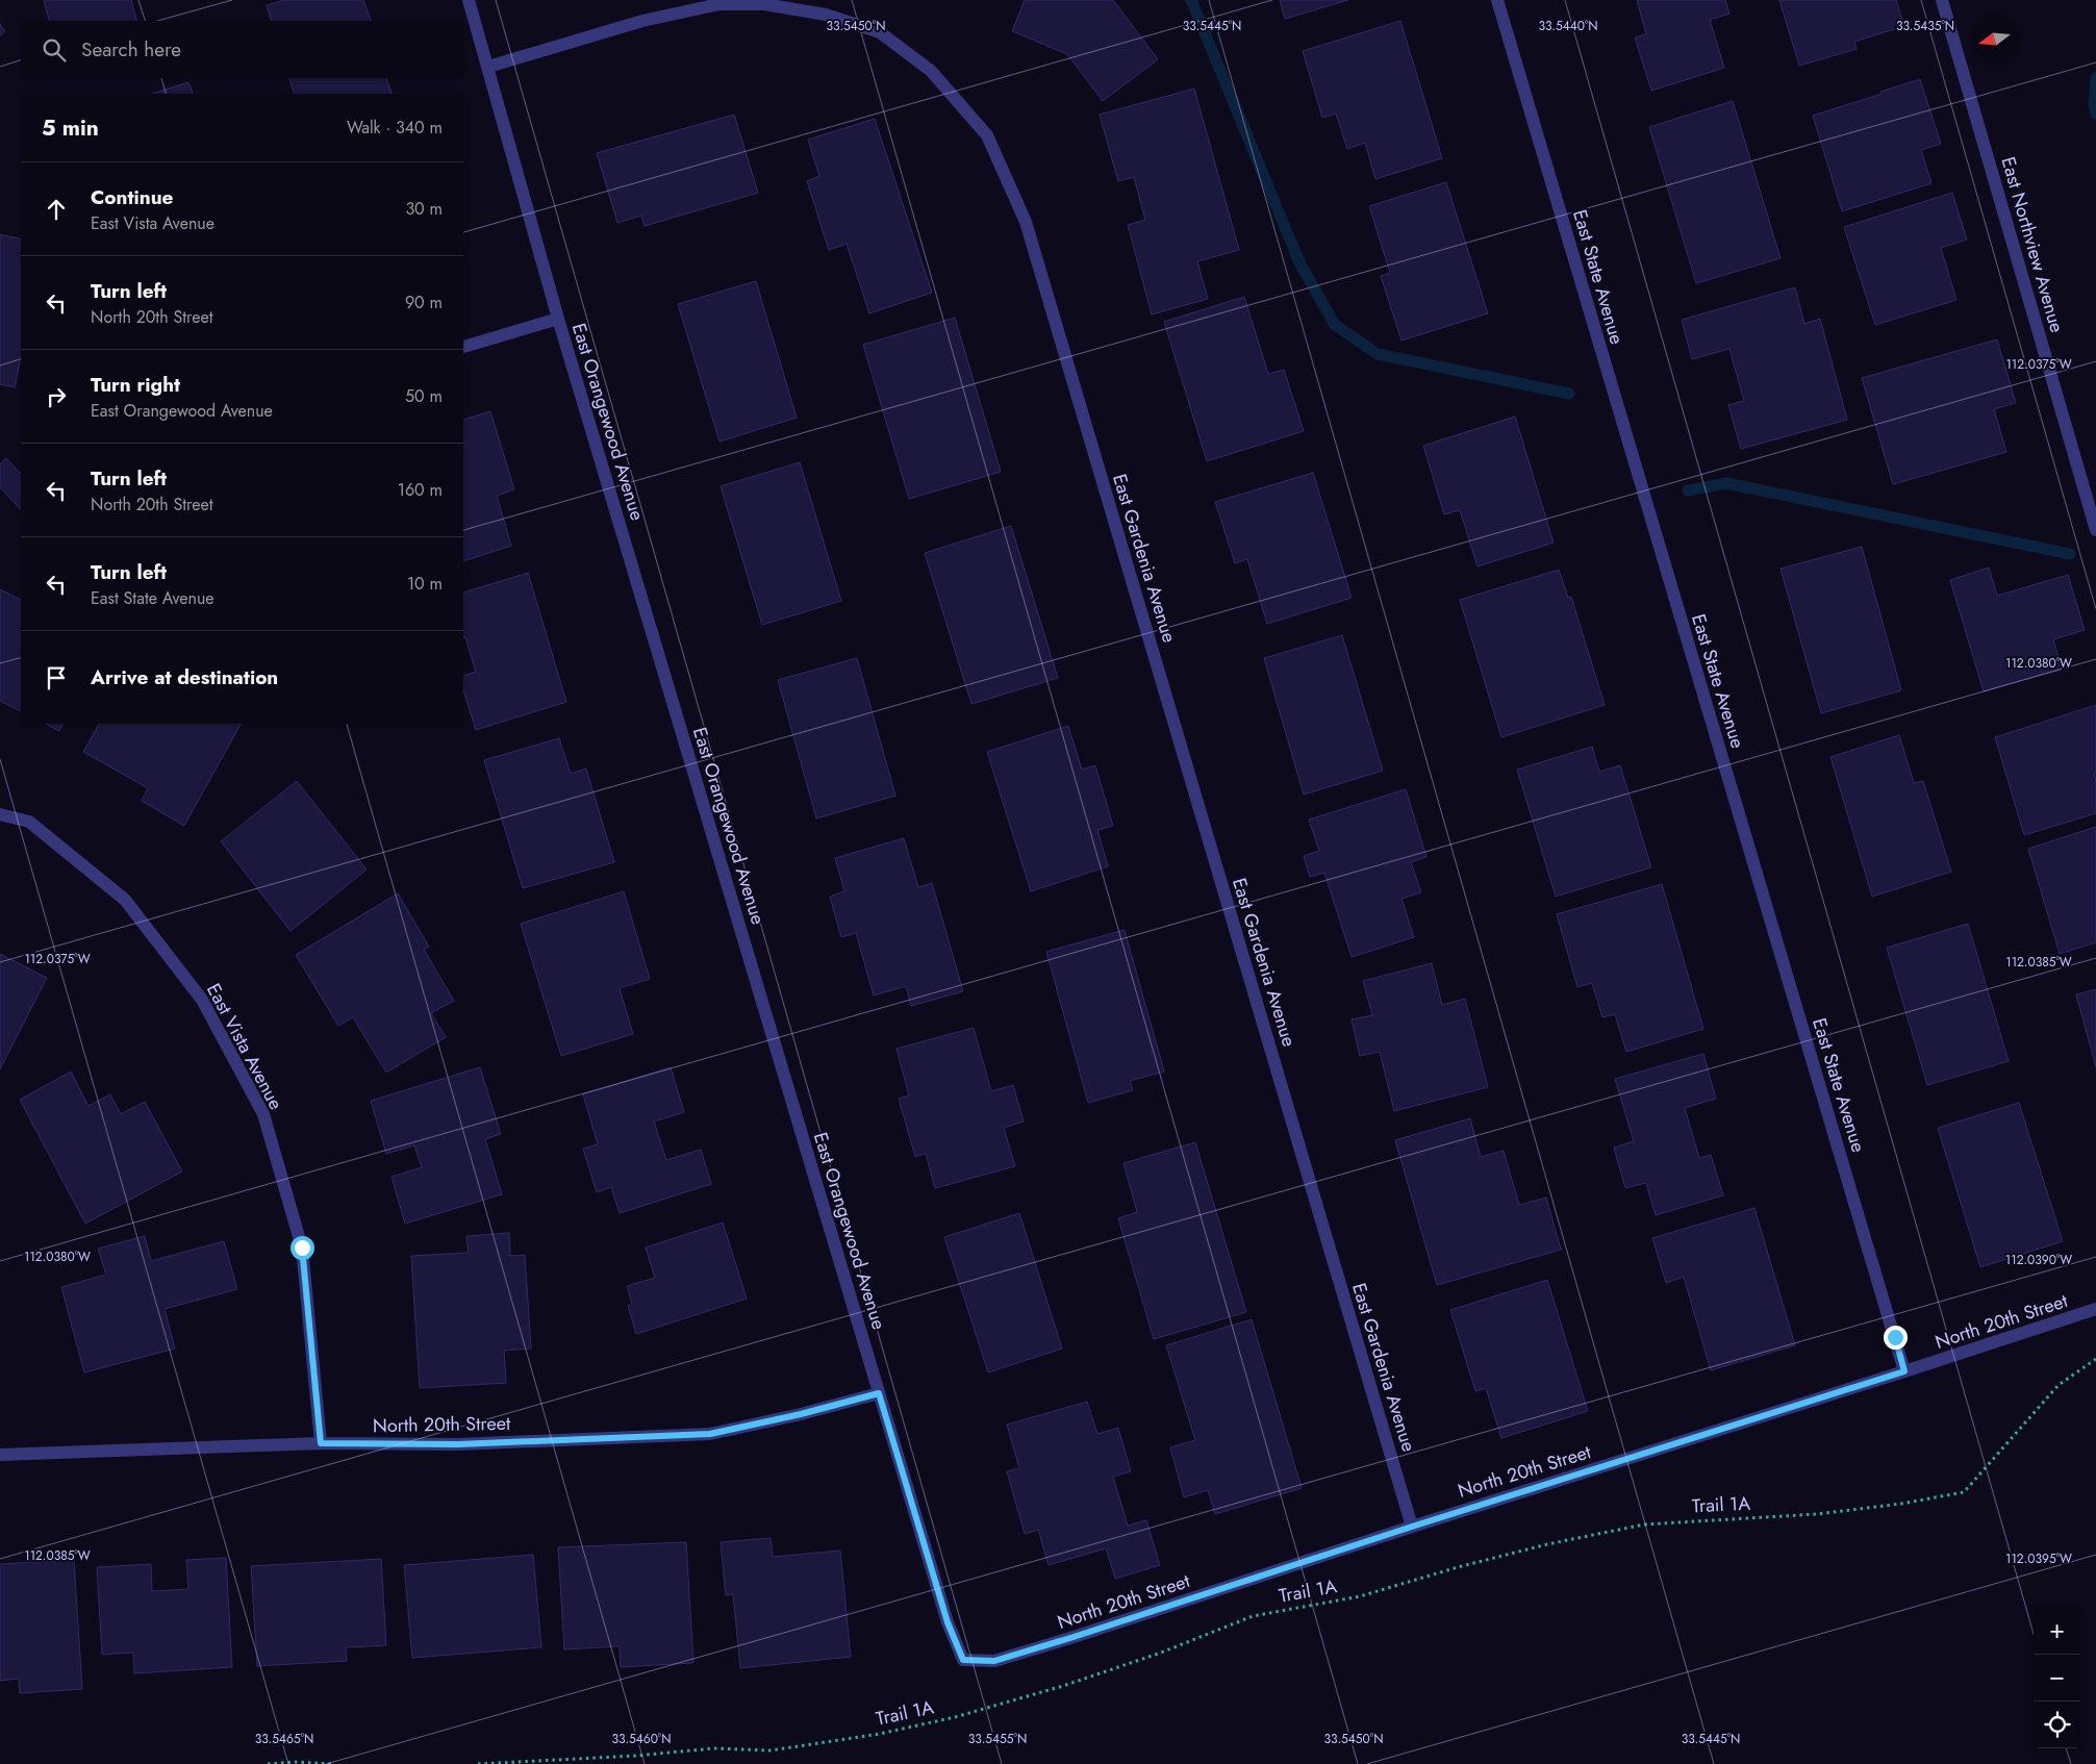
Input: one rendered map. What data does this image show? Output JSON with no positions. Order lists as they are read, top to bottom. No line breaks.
{"streets":{"street":["East Northview Avenue","East State Avenue","East Orangewood Avenue","East Gardenia Avenue","East Vista Avenue","North 20th Street"],"path":["Trail 1A"]},"crossings":[["East State Avenue","North 20th Street"],["East Orangewood Avenue","East Gardenia Avenue"],["East Orangewood Avenue","North 20th Street"],["East Gardenia Avenue","North 20th Street"],["East Vista Avenue","North 20th Street"]],"north":"left","page":{"search":"Search here","heading":["5 min","Walk · 340 m"],"list":[["Continue","East Vista Avenue","30 m"],["Turn left","North 20th Street","90 m"],["Turn right","East Orangewood Avenue","50 m"],["Turn left","North 20th Street","160 m"],["Turn left","East State Avenue","10 m"],"Arrive at destination"],"map_buttons":["+","−"]},"coordinates":["33.5450°N","33.5445°N","33.5440°N","33.5435°N","112.0375°W","112.0380°W","112.0385°W","112.0390°W","112.0395°W","33.5465°N","33.5460°N","33.5455°N"]}
